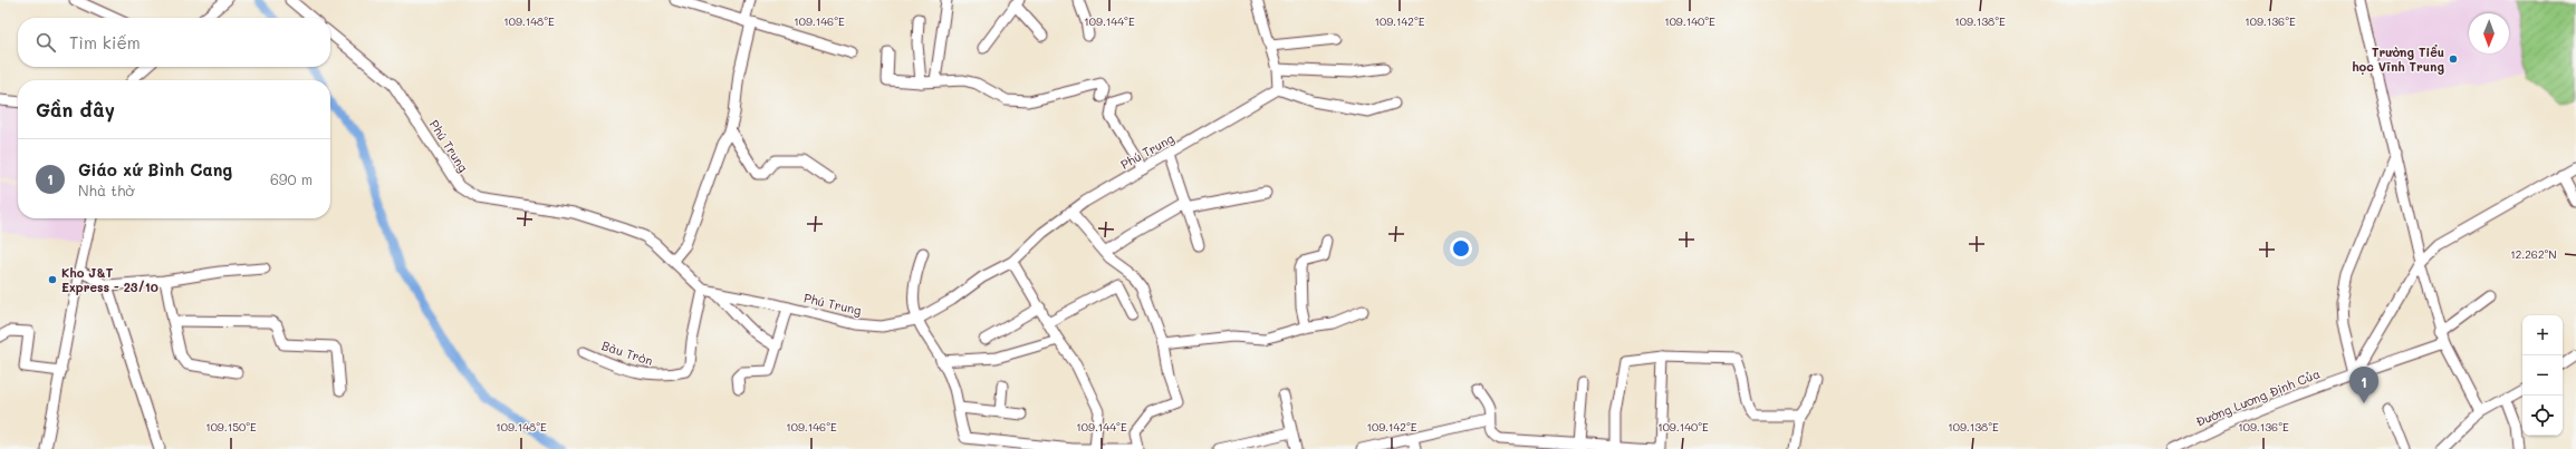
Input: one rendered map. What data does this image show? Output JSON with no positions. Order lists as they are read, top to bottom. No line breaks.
{"streets":{"street":["Phú Trung","Bàu Tròn","Đường Lương Định Của"]},"crossings":[["Phú Trung","Bàu Tròn"]],"places":["Trường Tiểu học Vĩnh Trung","Kho J&T Express - 23/10"],"north":"bottom","page":{"search":"Tìm kiếm","heading":"Gần đây","list":[{"mark":"1","name":"Giáo xứ Bình Cang","note":"Nhà thờ","value":"690 m"}],"map_buttons":["+","−"],"pins":"1"},"coordinates":["109.148°E","109.146°E","109.144°E","109.142°E","109.140°E","109.138°E","109.136°E","12.262°N","109.150°E"]}
